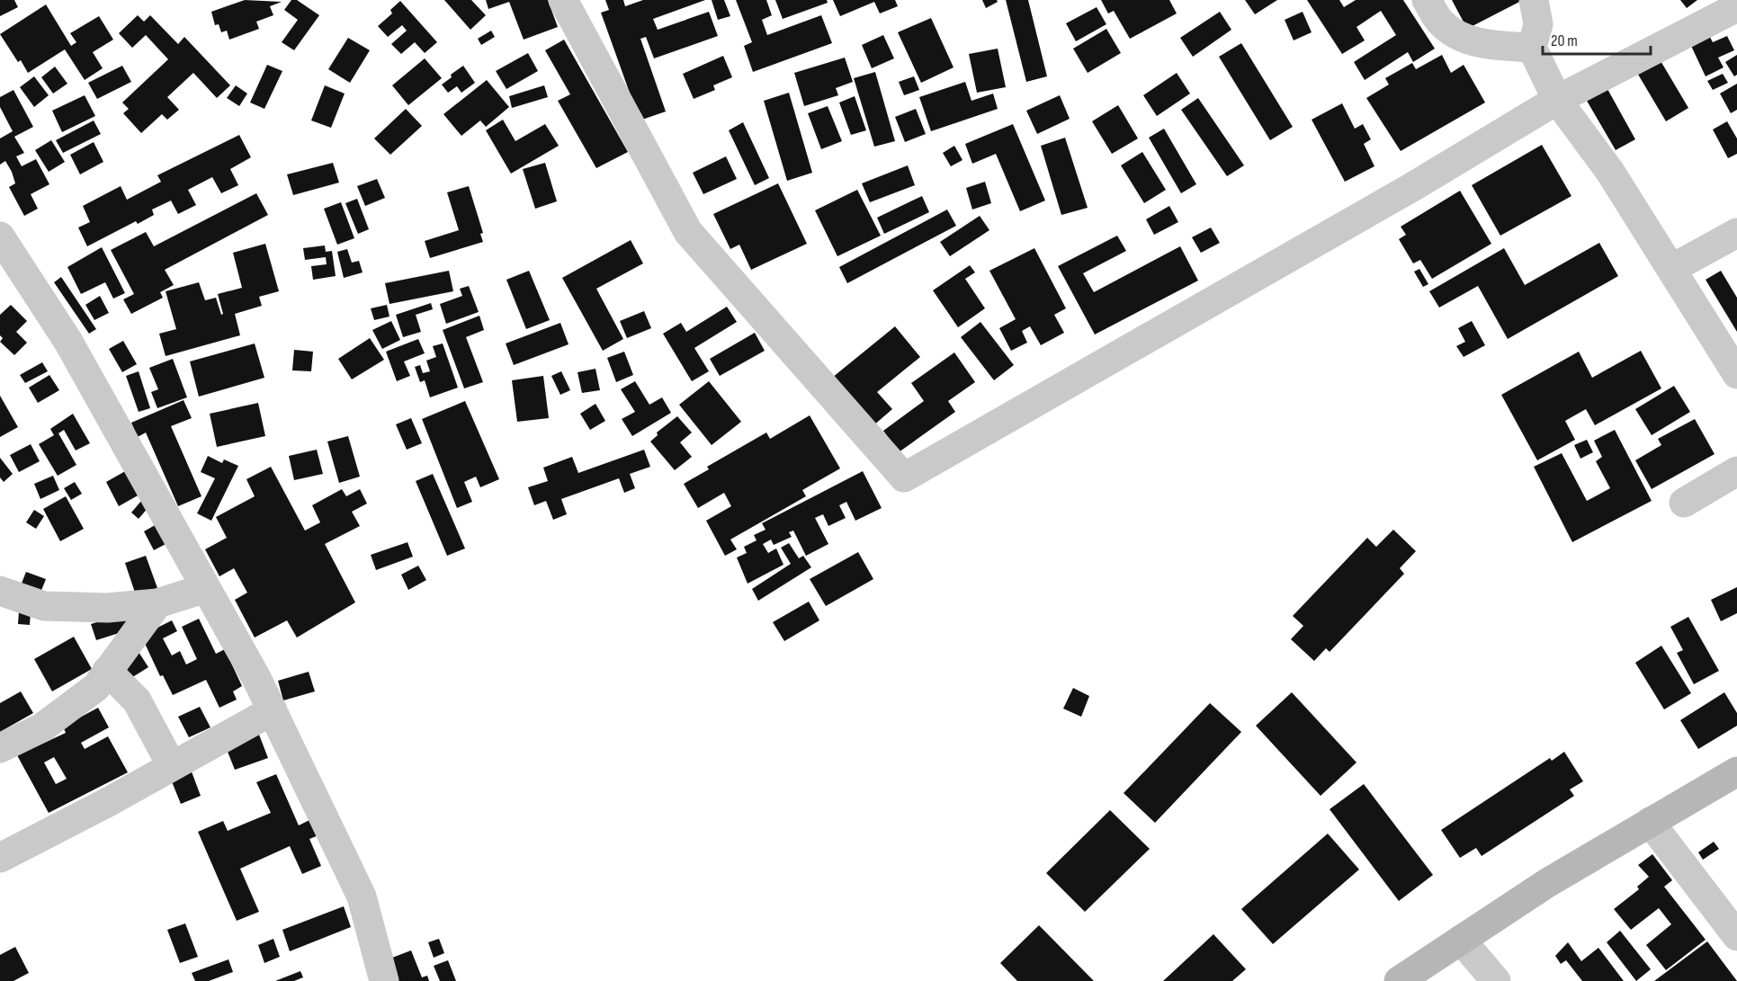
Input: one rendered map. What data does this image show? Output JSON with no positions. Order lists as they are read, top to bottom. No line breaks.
{"scale_bar":"20 m"}
